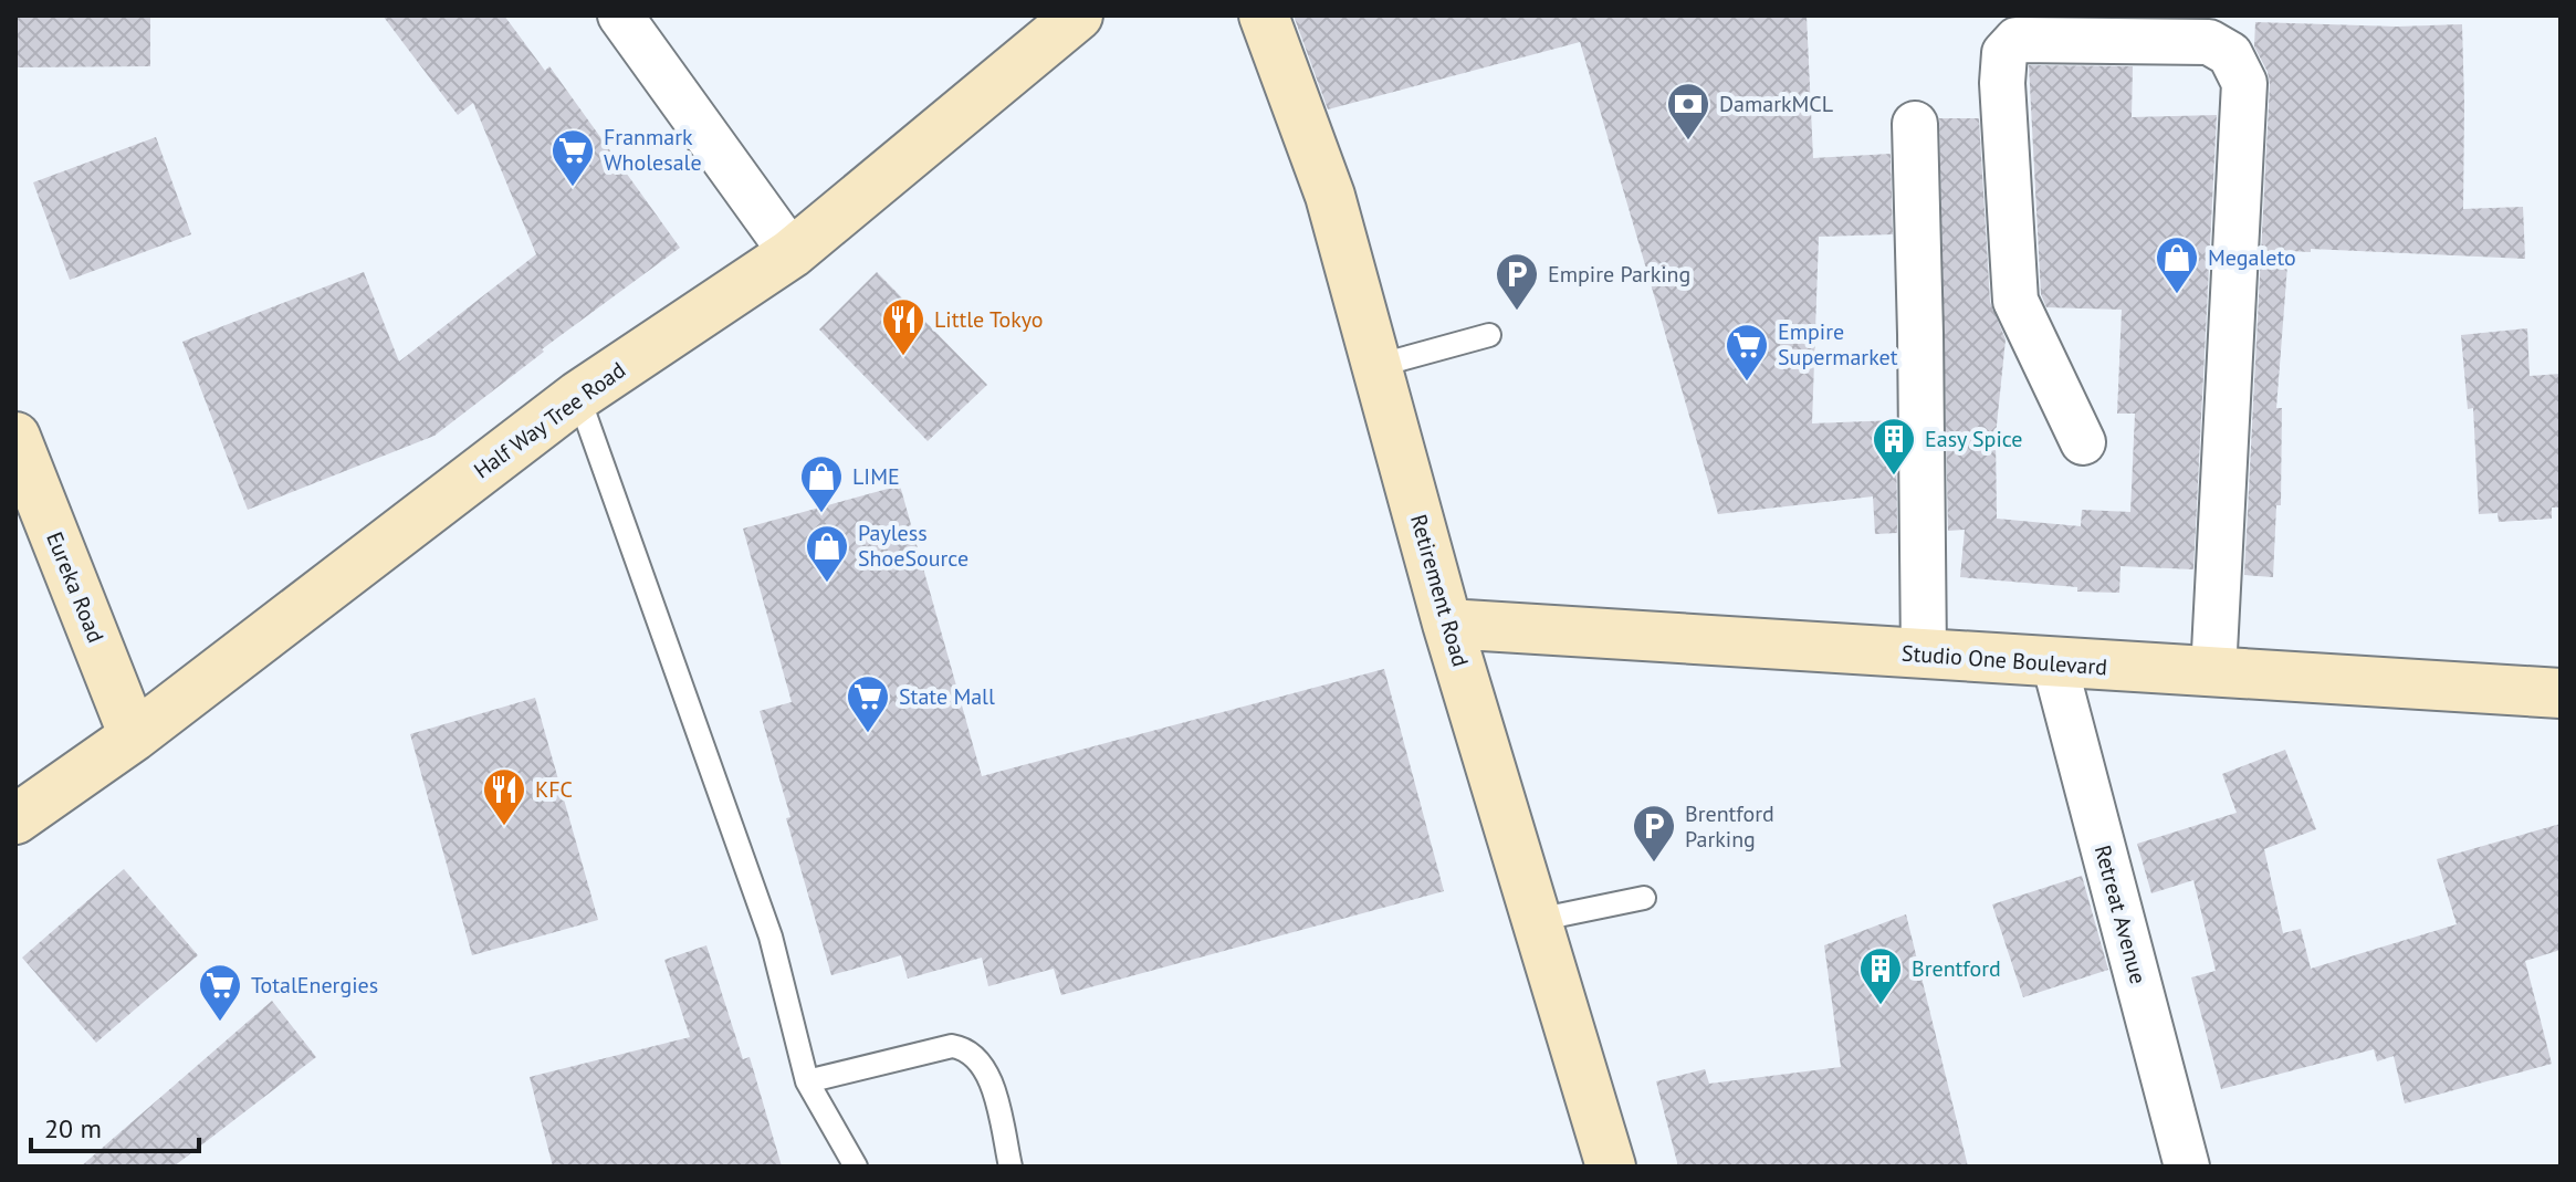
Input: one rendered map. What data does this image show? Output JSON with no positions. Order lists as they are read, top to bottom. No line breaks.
{"streets":{"main road":["Half Way Tree Road","Eureka Road","Retirement Road","Studio One Boulevard"],"street":["Retreat Avenue"]},"crossings":[["Half Way Tree Road","Eureka Road"],["Retirement Road","Studio One Boulevard"],["Studio One Boulevard","Retreat Avenue"]],"places":{"bank":["DamarkMCL"],"supermarket":["Franmark Wholesale","Empire Supermarket","State Mall","TotalEnergies"],"shop":["Megaleto","LIME","Payless ShoeSource"],"parking":["Empire Parking","Brentford Parking"],"restaurant":["Little Tokyo","KFC"],"building":["Easy Spice","Brentford"]},"scale_bar":"20 m"}
